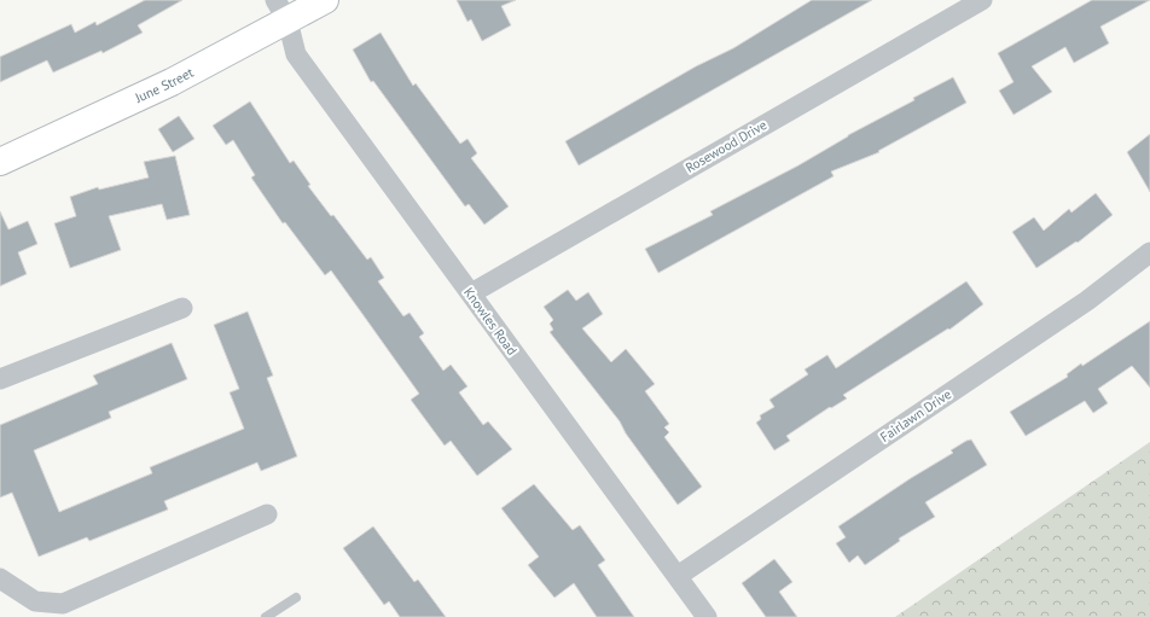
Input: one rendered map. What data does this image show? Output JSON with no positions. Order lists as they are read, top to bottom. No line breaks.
{"streets":{"street":["June Street","Rosewood Drive","Knowles Road","Fairlawn Drive"]},"crossings":[["June Street","Knowles Road"],["Rosewood Drive","Knowles Road"],["Knowles Road","Fairlawn Drive"]]}
